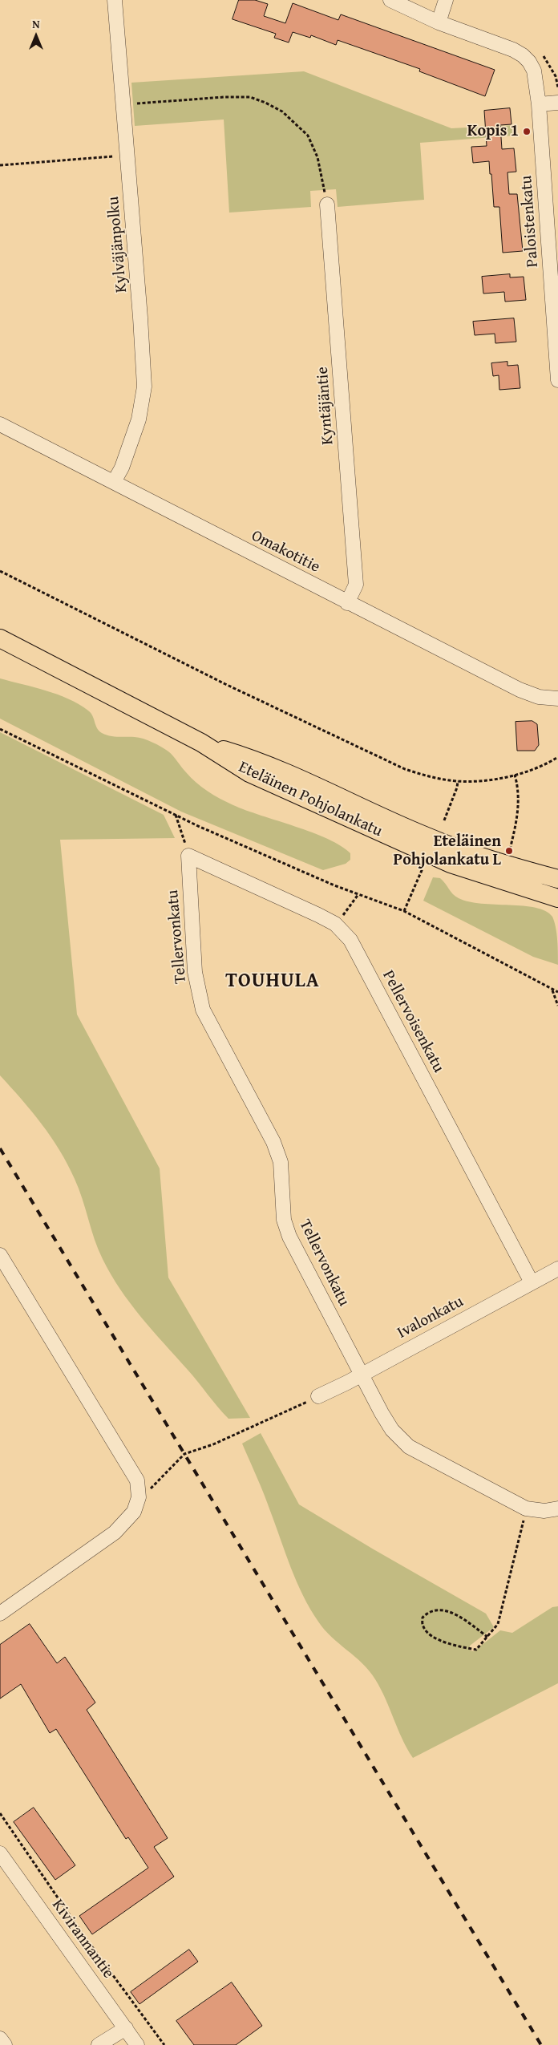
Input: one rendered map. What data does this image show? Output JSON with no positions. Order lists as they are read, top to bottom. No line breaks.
{"streets":{"main road":["Eteläinen Pohjolankatu"],"street":["Paloistenkatu","Kylväjänpolku","Kyntäjäntie","Omakotitie","Tellervonkatu","Pellervoisenkatu","Ivalonkatu","Kivirannantie"]},"crossings":[["Kylväjänpolku","Omakotitie"],["Kyntäjäntie","Omakotitie"],["Tellervonkatu","Pellervoisenkatu"],["Tellervonkatu","Ivalonkatu"],["Pellervoisenkatu","Ivalonkatu"]],"districts":["TOUHULA"],"places":["Kopis 1","Eteläinen Pohjolankatu L"],"north":"top"}
